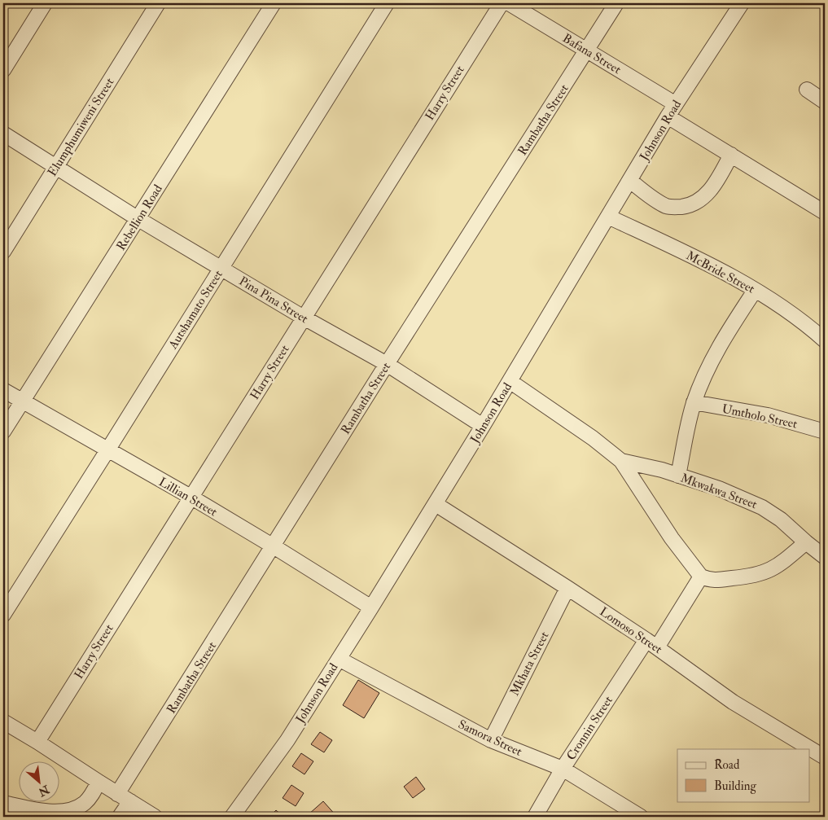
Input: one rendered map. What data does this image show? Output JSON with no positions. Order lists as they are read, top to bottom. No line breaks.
{"streets":{"street":["Bafana Street","Harry Street","Rambatha Street","Elumphumiweni Street","Johnson Road","Rebellion Road","McBride Street","Pina Pina Street","Autshamato Street","Umtholo Street","Mkwakwa Street","Lillian Street","Lomoso Street","Mkhata Street","Cronnin Street","Samora Street"]},"crossings":[["Bafana Street","Rambatha Street"],["Bafana Street","Johnson Road"],["Harry Street","Pina Pina Street"],["Harry Street","Lillian Street"],["Rambatha Street","Pina Pina Street"],["Rambatha Street","Lillian Street"],["Elumphumiweni Street","Pina Pina Street"],["Johnson Road","McBride Street"],["Johnson Road","Pina Pina Street"],["Johnson Road","Mkwakwa Street"],["Johnson Road","Lillian Street"],["Johnson Road","Lomoso Street"],["Johnson Road","Samora Street"],["Rebellion Road","Pina Pina Street"],["Rebellion Road","Lillian Street"],["Pina Pina Street","Autshamato Street"],["Autshamato Street","Lillian Street"],["Mkwakwa Street","Cronnin Street"],["Lomoso Street","Mkhata Street"],["Lomoso Street","Cronnin Street"],["Mkhata Street","Samora Street"],["Cronnin Street","Samora Street"]],"legend":["Road","Building"],"north":"bottom right"}
